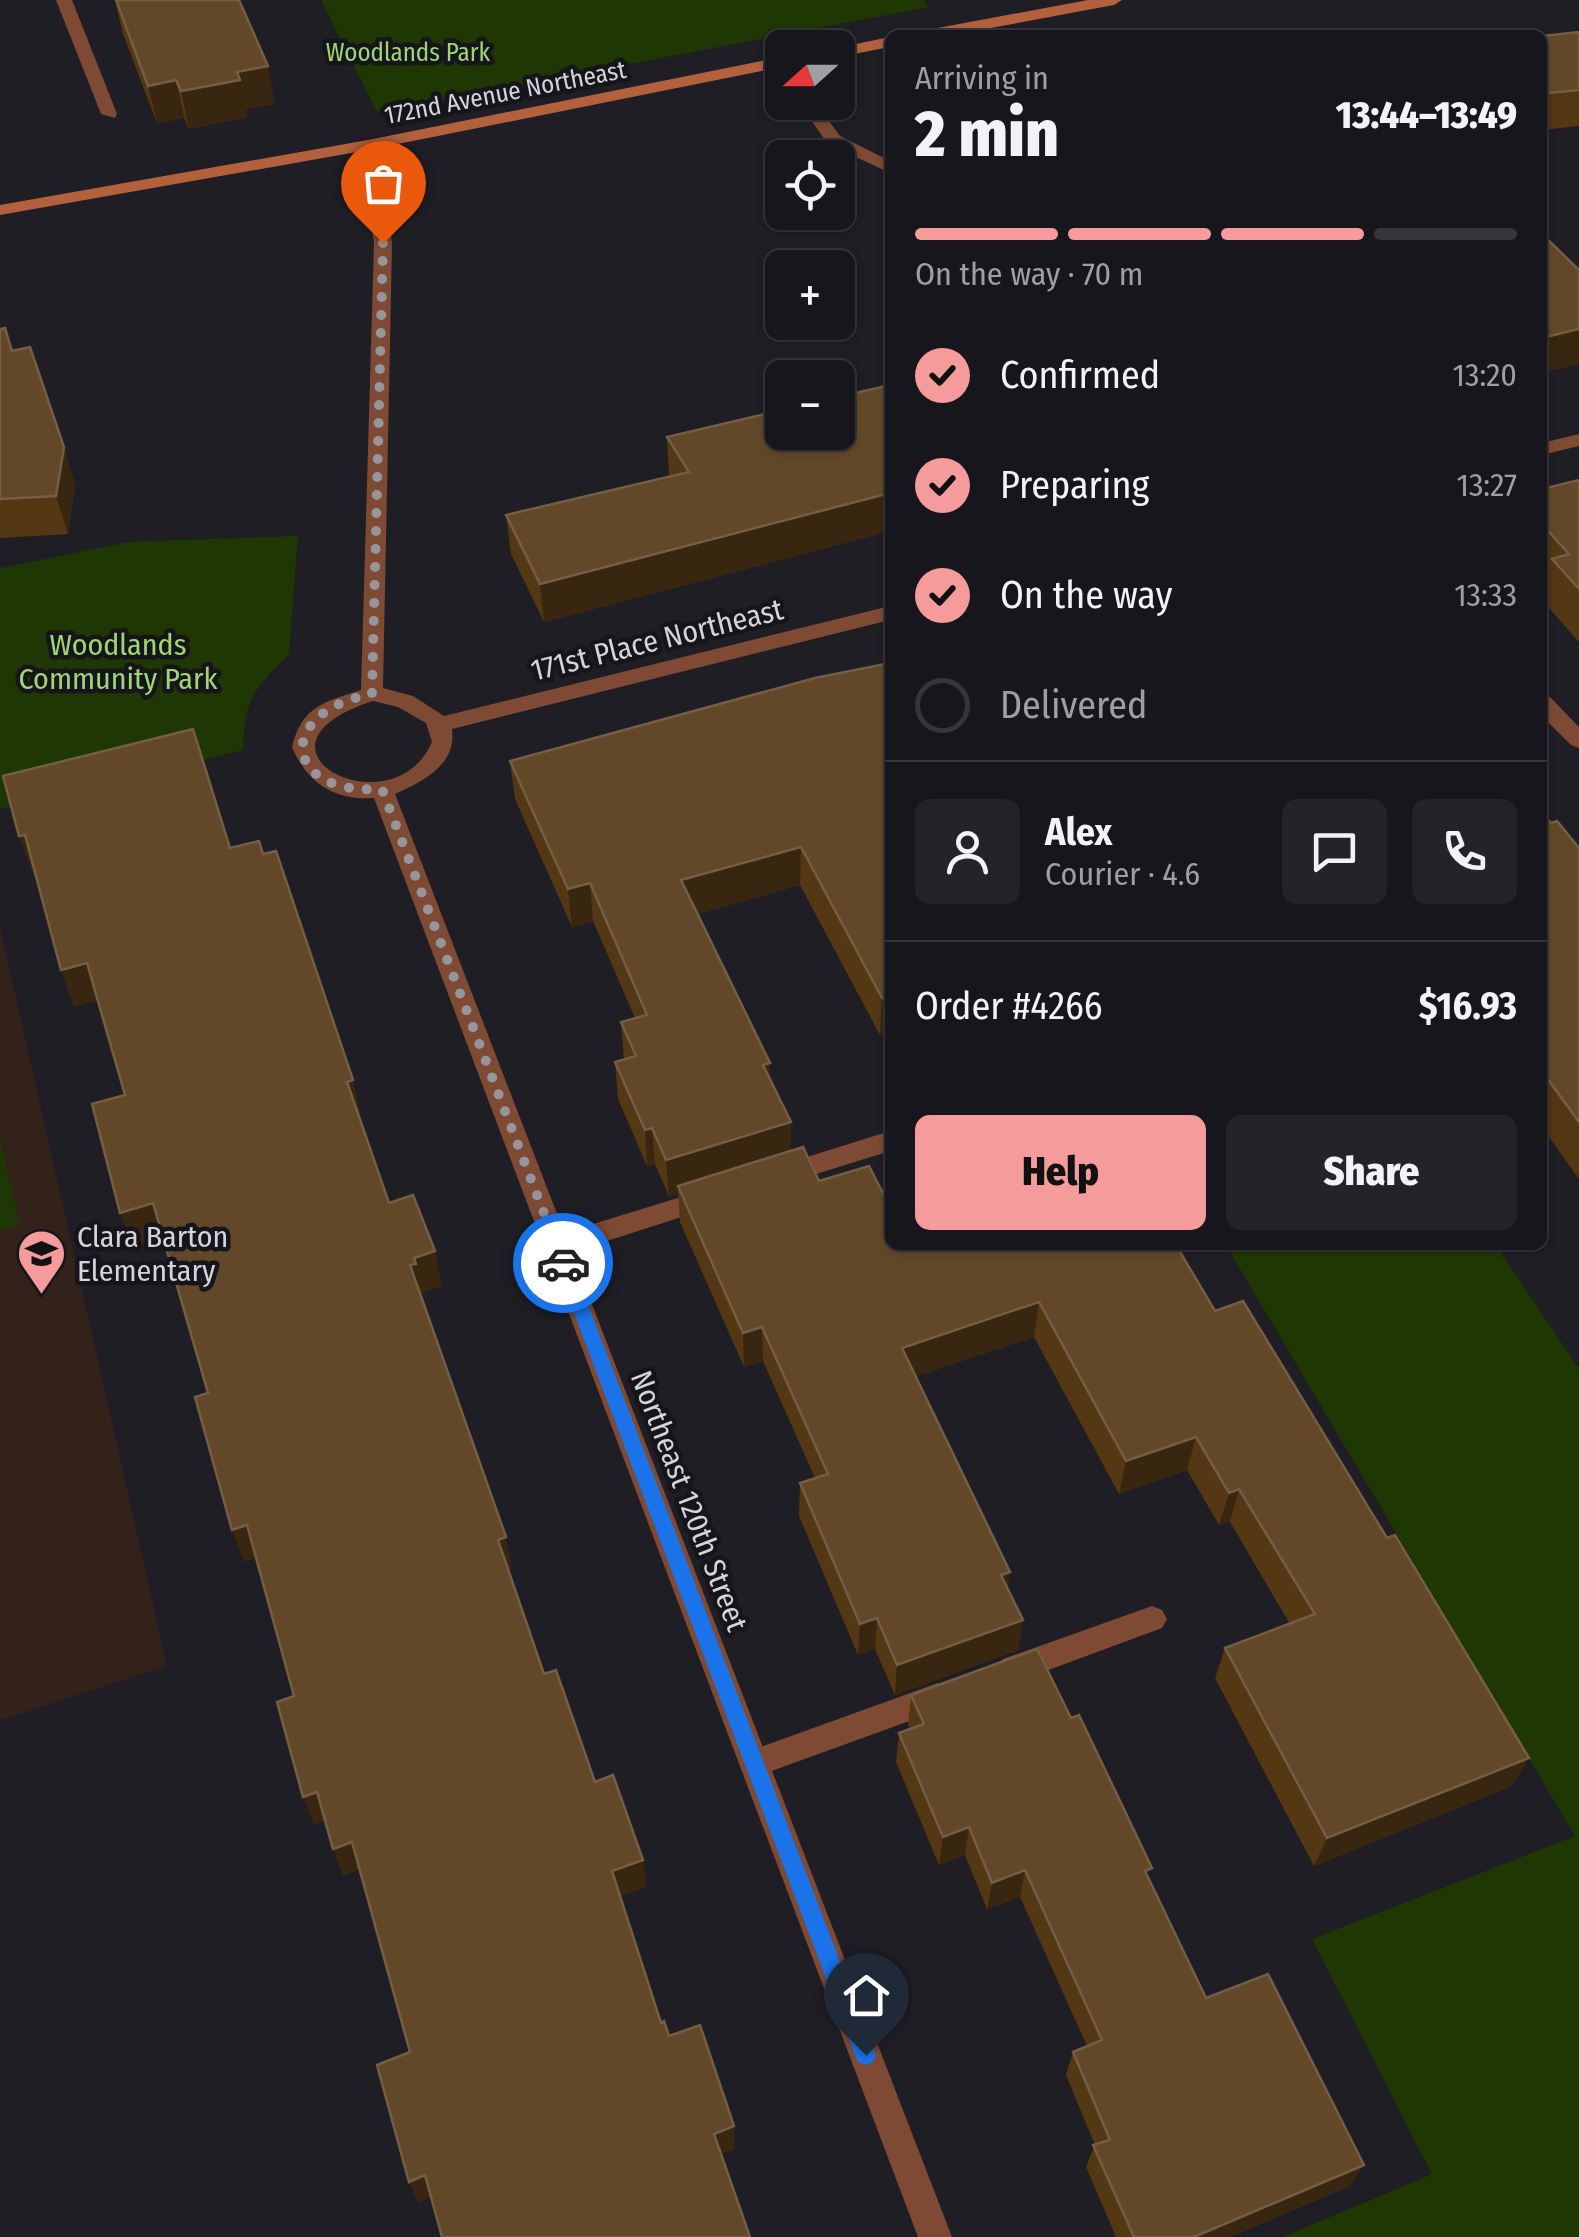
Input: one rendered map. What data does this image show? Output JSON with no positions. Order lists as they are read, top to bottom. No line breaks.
{"streets":{"street":["172nd Avenue Northeast","171st Place Northeast","Northeast 120th Street"]},"crossings":[["171st Place Northeast","Northeast 120th Street"]],"parks":["Woodlands Park","Woodlands Community Park"],"places":{"school or university":["Clara Barton Elementary"]},"north":"left","page":{"map_buttons":["+","−"],"heading":["2 min","Arriving in","13:44–13:49"],"panel":["Alex","Courier · 4.6","Order #4266","$16.93"],"bar":"On the way · 70 m","list":[["Confirmed","13:20"],["Preparing","13:27"],["On the way","13:33"],"Delivered"],"buttons":["Help","Share"]}}
